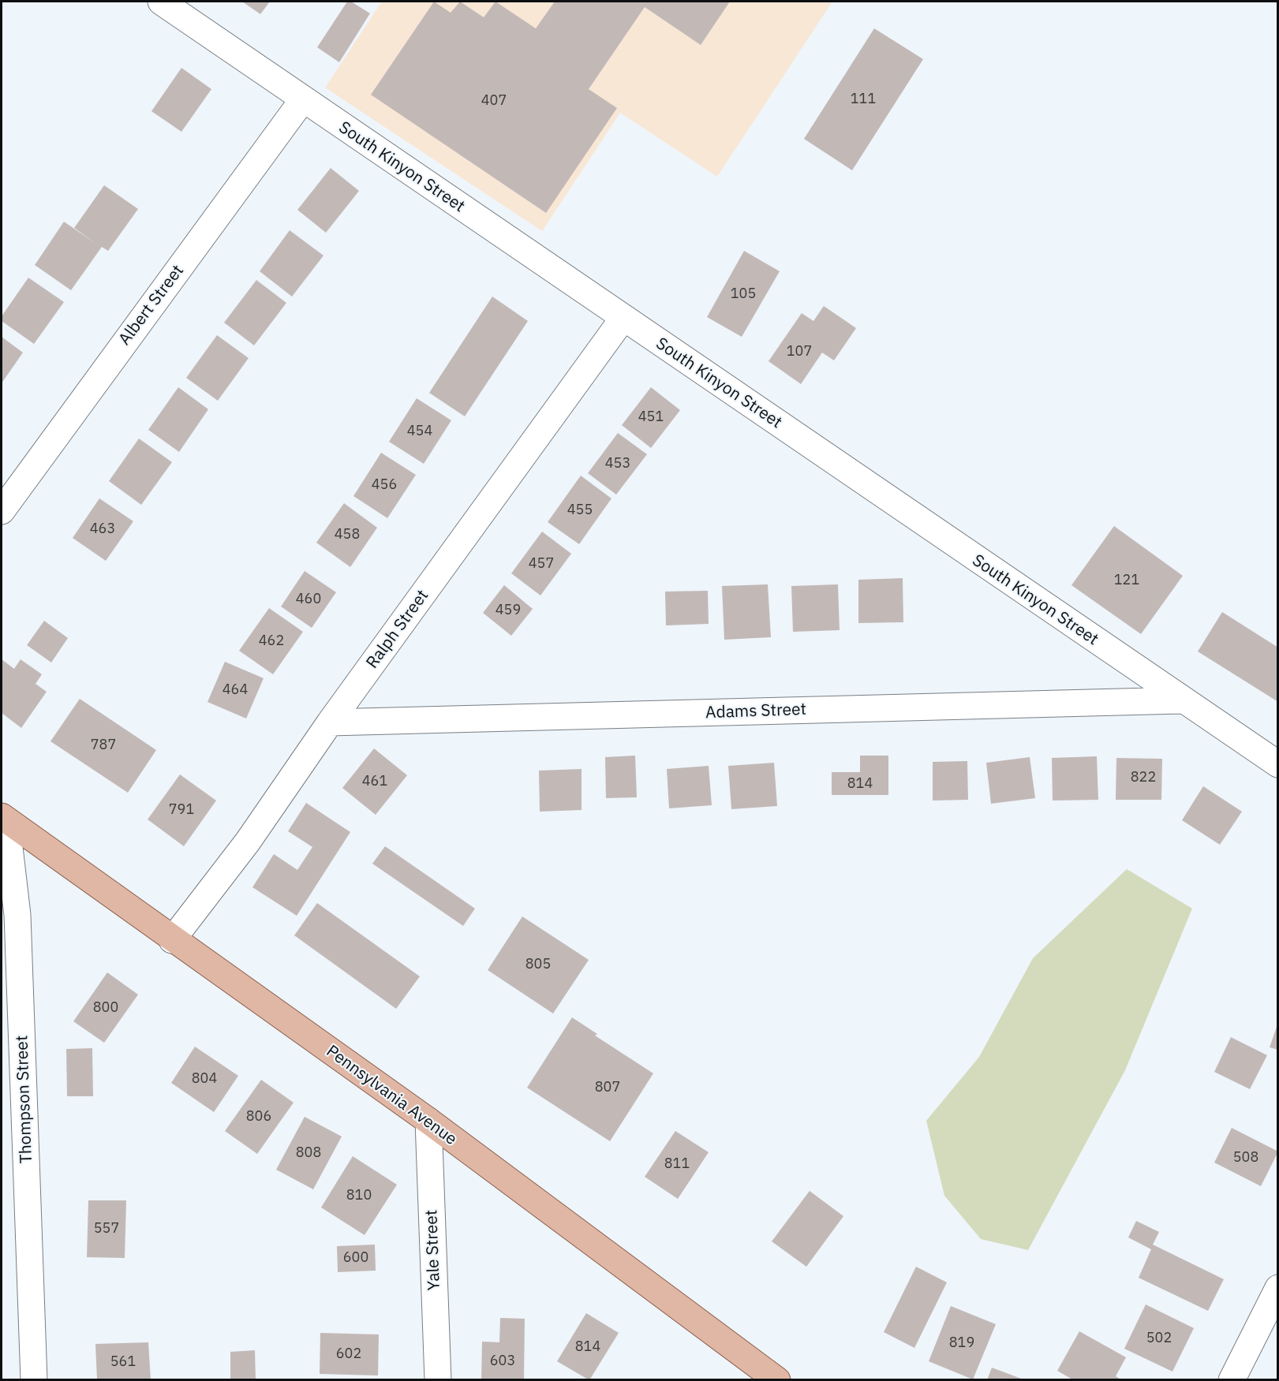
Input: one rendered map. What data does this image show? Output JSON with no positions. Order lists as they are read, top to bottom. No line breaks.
{"streets":{"main road":["Pennsylvania Avenue"],"street":["South Kinyon Street","Albert Street","Ralph Street","Adams Street","Thompson Street","Yale Street"]},"crossings":[["South Kinyon Street","Albert Street"],["South Kinyon Street","Ralph Street"],["South Kinyon Street","Adams Street"],["Ralph Street","Adams Street"],["Ralph Street","Pennsylvania Avenue"],["Pennsylvania Avenue","Thompson Street"],["Pennsylvania Avenue","Yale Street"]],"house_numbers":["111","407","105","107","451","454","453","456","455","463","458","457","121","460","459","462","464","787","822","461","814","791","805","800","804","807","806","808","508","811","810","557","600","502","819","814","602","603","561"]}
